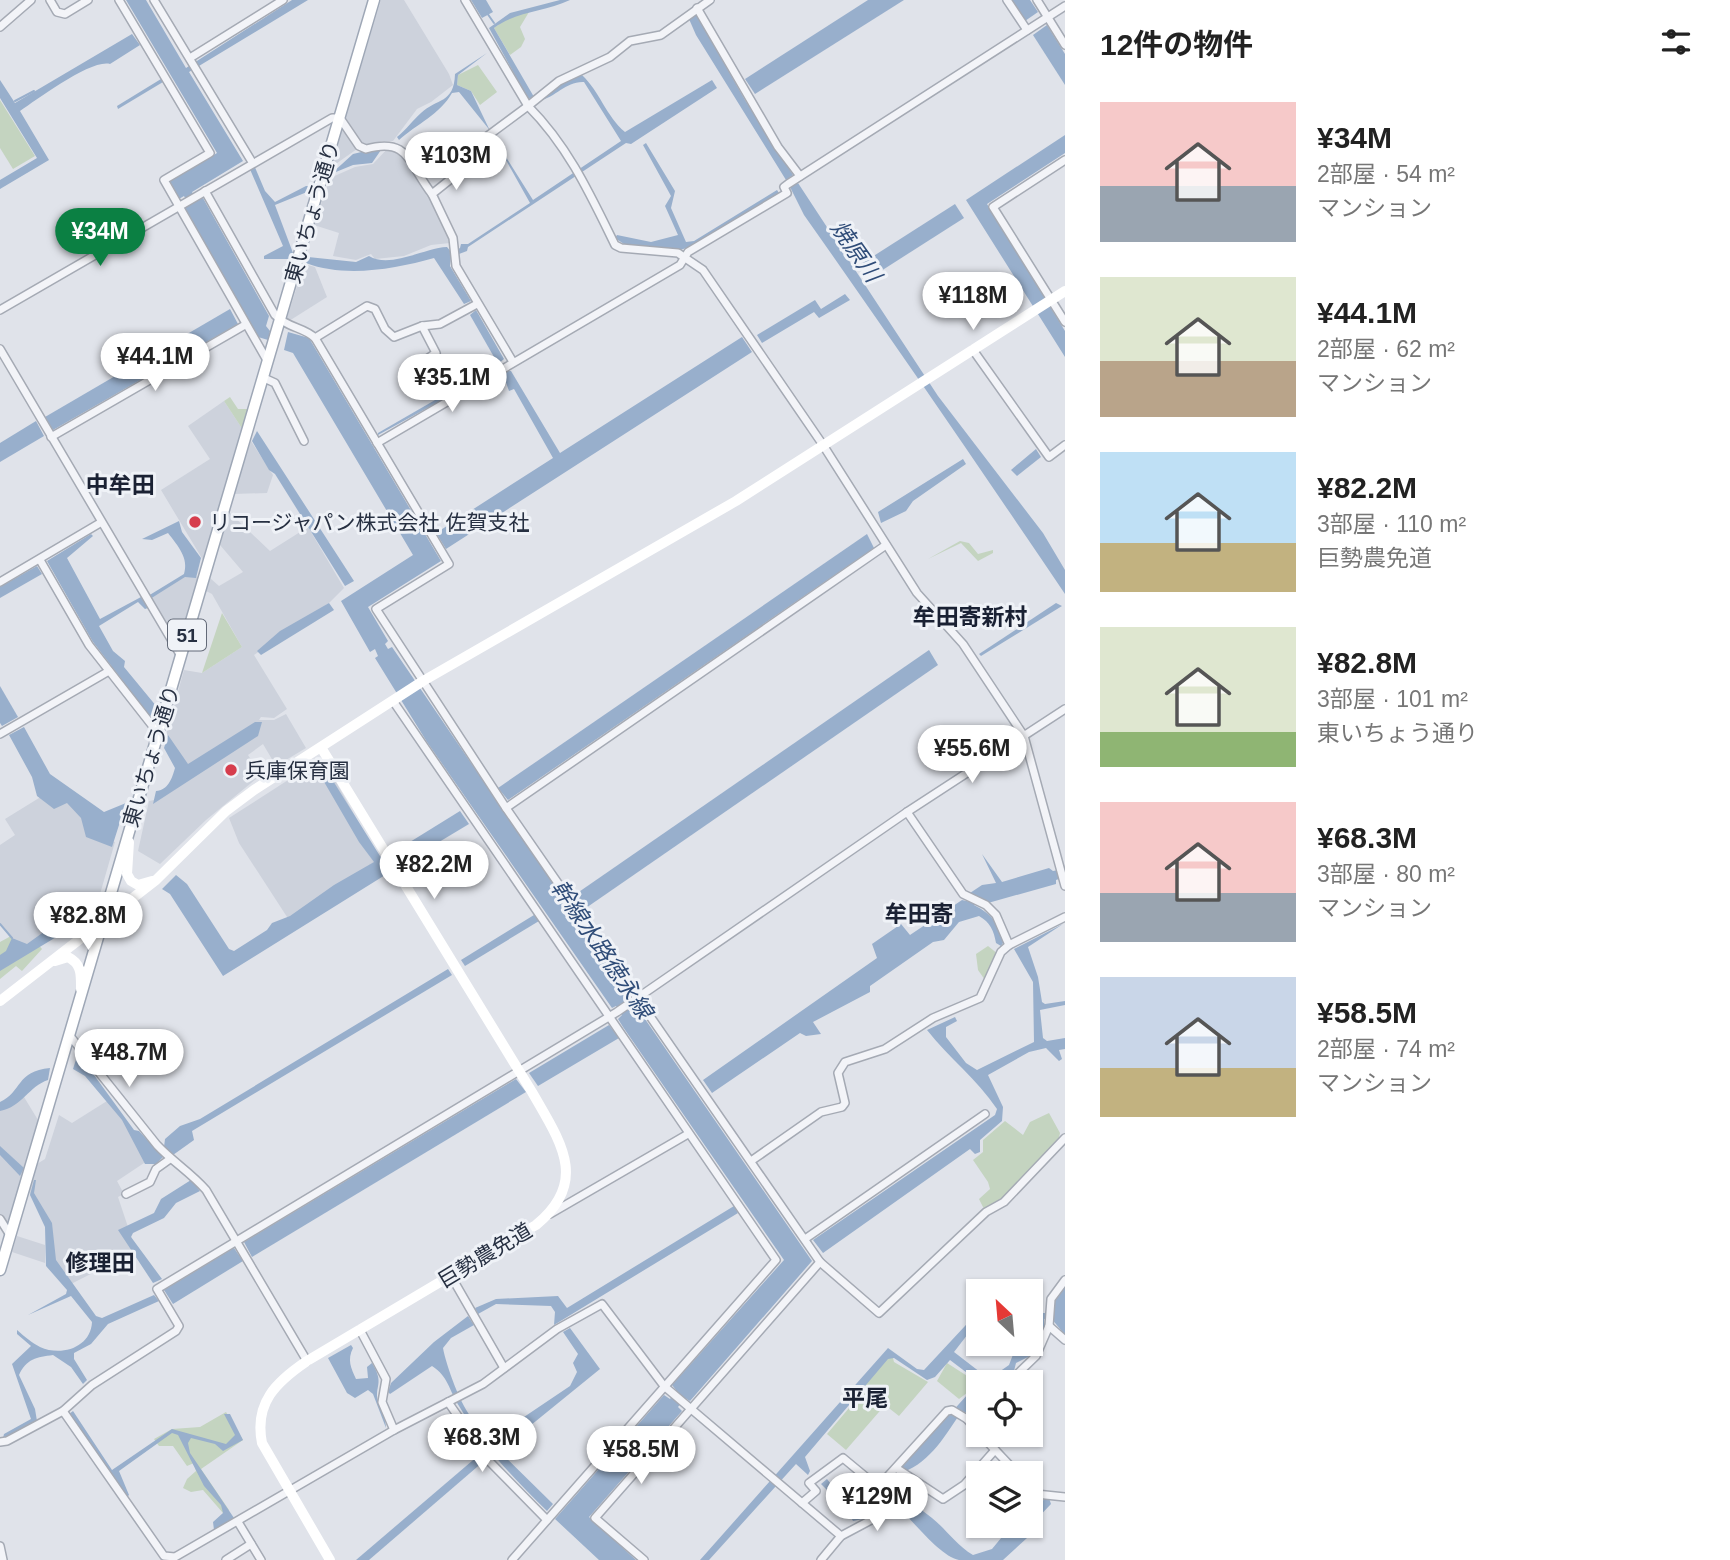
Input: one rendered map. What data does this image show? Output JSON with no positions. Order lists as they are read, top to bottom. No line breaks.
{"streets":{"main road":["東いちょう通り","51"],"street":["巨勢農免道"]},"districts":["中牟田","牟田寄新村","牟田寄","修理田","平尾"],"water":["焼原川","幹線水路徳永線"],"places":["リコージャパン株式会社 佐賀支社","兵庫保育園"],"north":"top left","page":{"heading":"12件の物件","list":[{"name":"¥34M","note":"2部屋 · 54 m² · マンション"},{"name":"¥44.1M","note":"2部屋 · 62 m² · マンション"},{"name":"¥82.2M","note":"3部屋 · 110 m² · 巨勢農免道"},{"name":"¥82.8M","note":"3部屋 · 101 m² · 東いちょう通り"},{"name":"¥68.3M","note":"3部屋 · 80 m² · マンション"},{"name":"¥58.5M","note":"2部屋 · 74 m² · マンション"}],"price":["¥103M","¥34M","¥118M","¥44.1M","¥35.1M","¥55.6M","¥82.2M","¥82.8M","¥48.7M","¥68.3M","¥58.5M","¥129M"]}}
